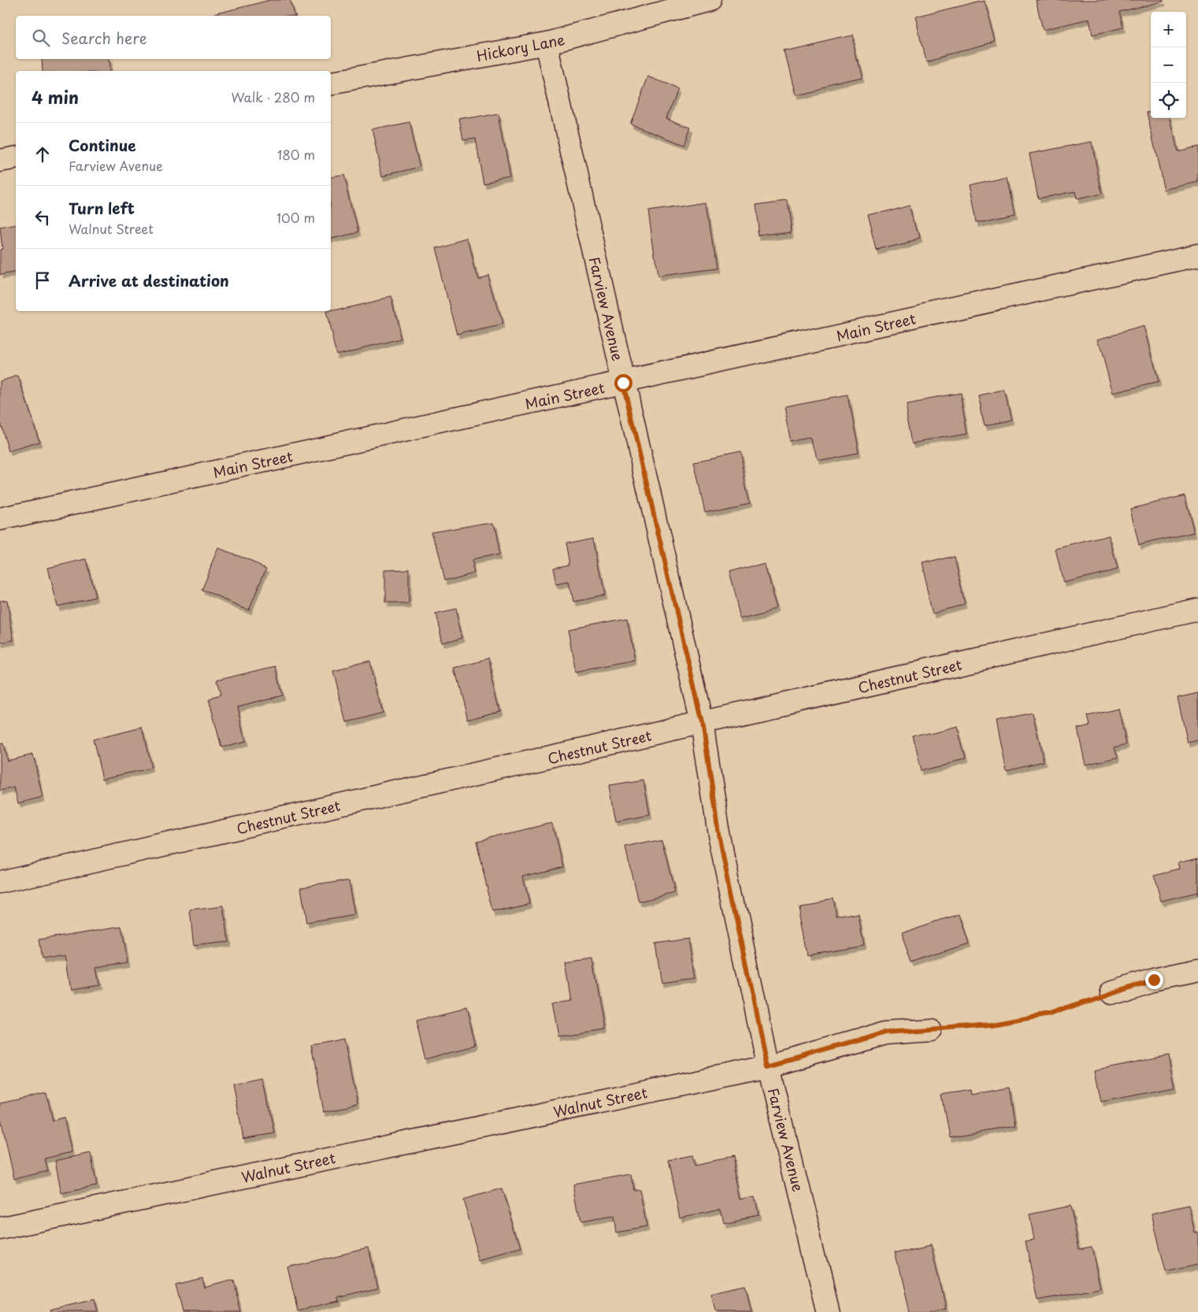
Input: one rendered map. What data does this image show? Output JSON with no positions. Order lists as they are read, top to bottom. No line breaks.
{"streets":{"street":["Hickory Lane","Farview Avenue","Main Street","Chestnut Street","Walnut Street"]},"crossings":[["Hickory Lane","Farview Avenue"],["Farview Avenue","Main Street"],["Farview Avenue","Chestnut Street"],["Farview Avenue","Walnut Street"]],"page":{"map_buttons":["+","−"],"search":"Search here","heading":["4 min","Walk · 280 m"],"list":[["Continue","Farview Avenue","180 m"],["Turn left","Walnut Street","100 m"],"Arrive at destination"]}}
